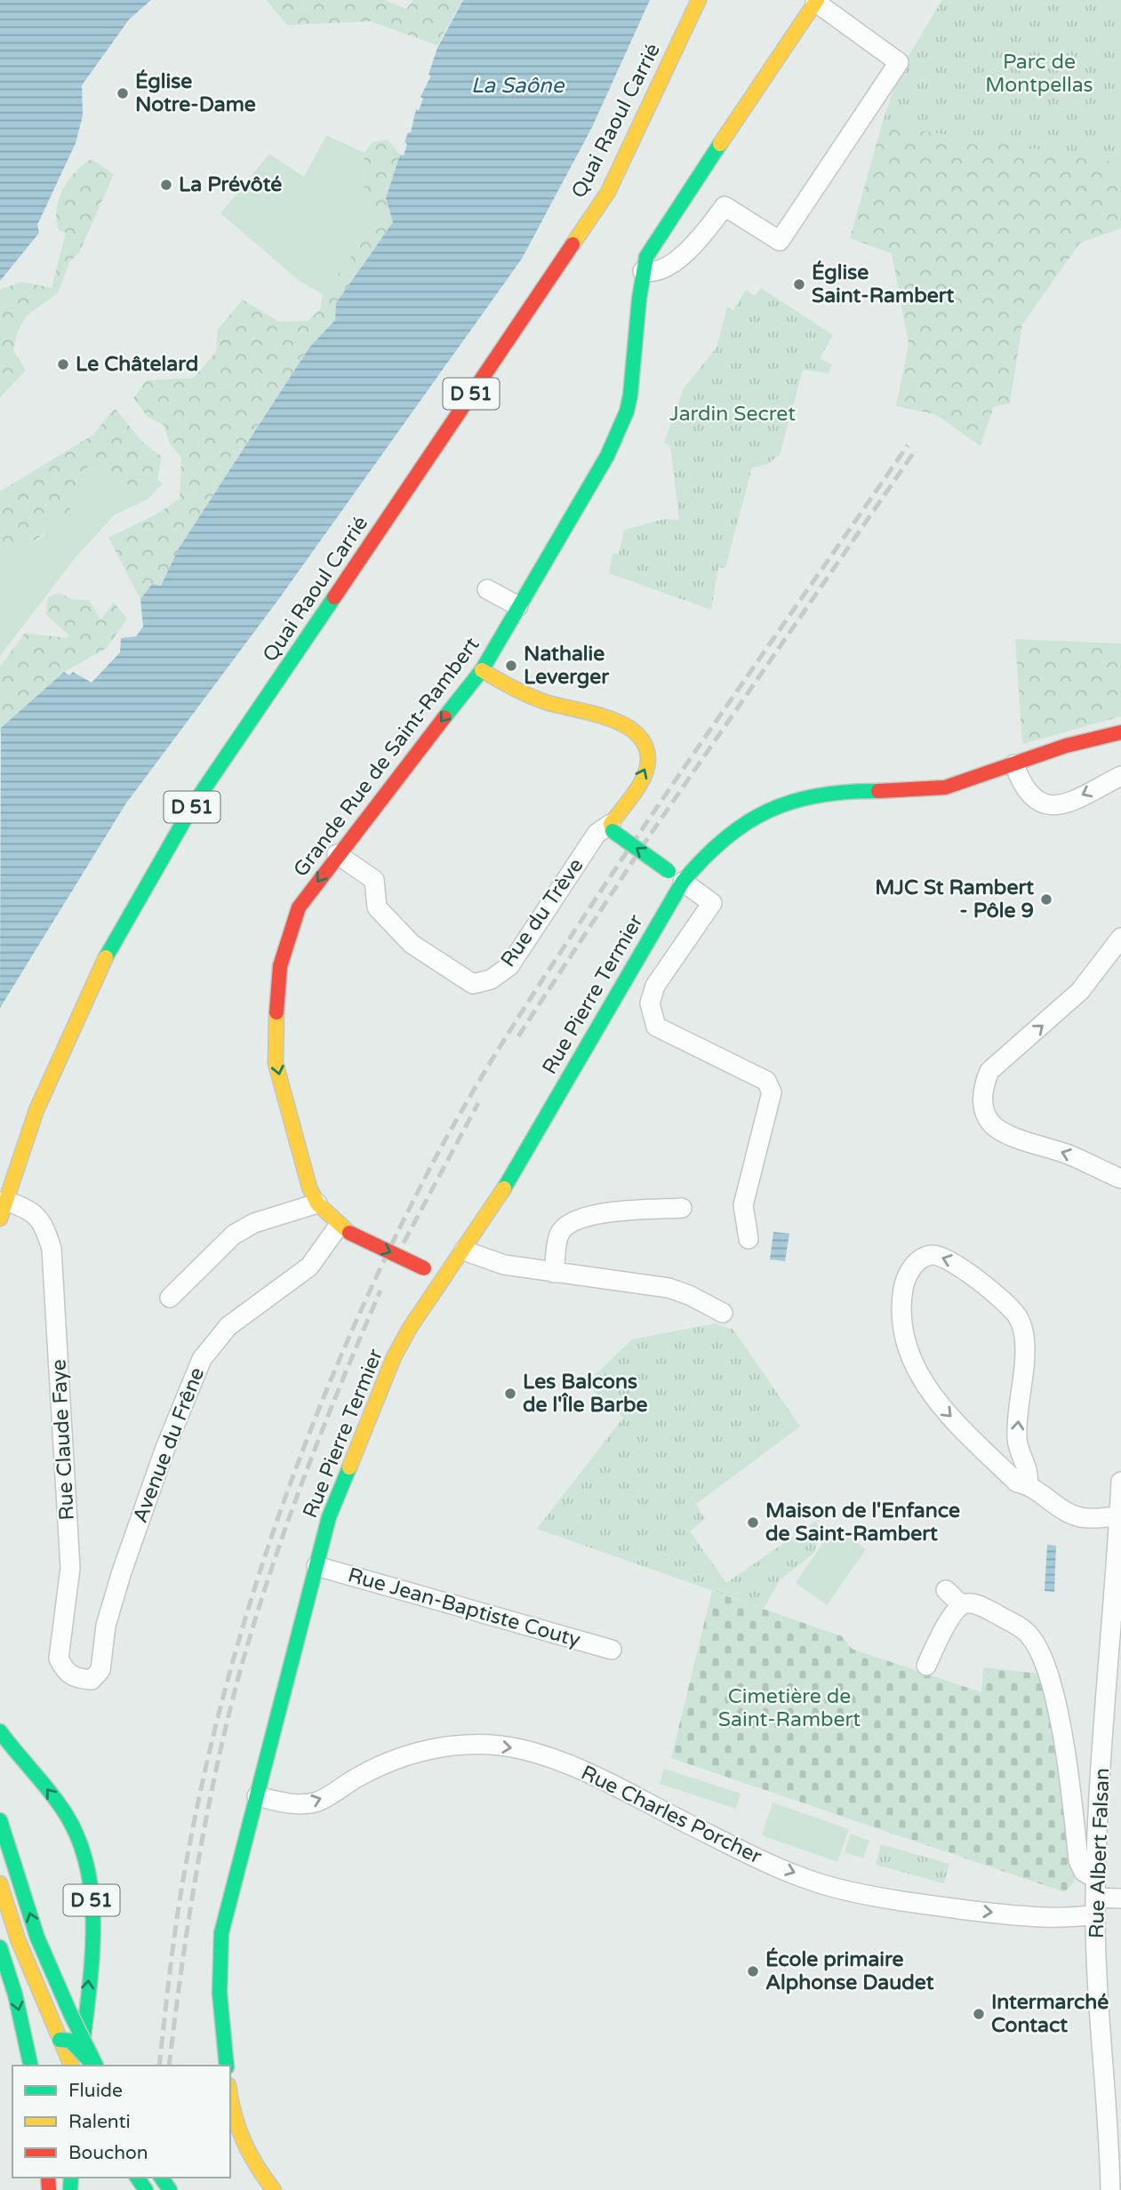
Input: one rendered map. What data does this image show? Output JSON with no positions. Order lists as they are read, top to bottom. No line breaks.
{"streets":{"street":["Quai Raoul Carrié","D 51","Grande Rue de Saint-Rambert","Rue du Trève","Rue Pierre Termier","Rue Claude Faye","Avenue du Frêne","Rue Jean-Baptiste Couty","Rue Charles Porcher","Rue Albert Falsan"]},"crossings":[["Quai Raoul Carrié","Rue Claude Faye"],["Grande Rue de Saint-Rambert","Rue du Trève"],["Grande Rue de Saint-Rambert","Rue Pierre Termier"],["Grande Rue de Saint-Rambert","Avenue du Frêne"],["Rue Pierre Termier","Rue Jean-Baptiste Couty"],["Rue Pierre Termier","Rue Charles Porcher"],["Rue Claude Faye","Avenue du Frêne"],["Rue Charles Porcher","Rue Albert Falsan"]],"one_way":["Grande Rue de Saint-Rambert","Rue Charles Porcher"],"water":["La Saône"],"parks":["Parc de Montpellas","Jardin Secret","Cimetière de Saint-Rambert"],"places":["Église Notre-Dame","La Prévôté","Église Saint-Rambert","Le Châtelard","Nathalie Leverger","MJC St Rambert - Pôle 9","Les Balcons de l'Île Barbe","Maison de l'Enfance de Saint-Rambert","École primaire Alphonse Daudet","Intermarché Contact"],"legend":["Fluide","Ralenti","Bouchon"]}
